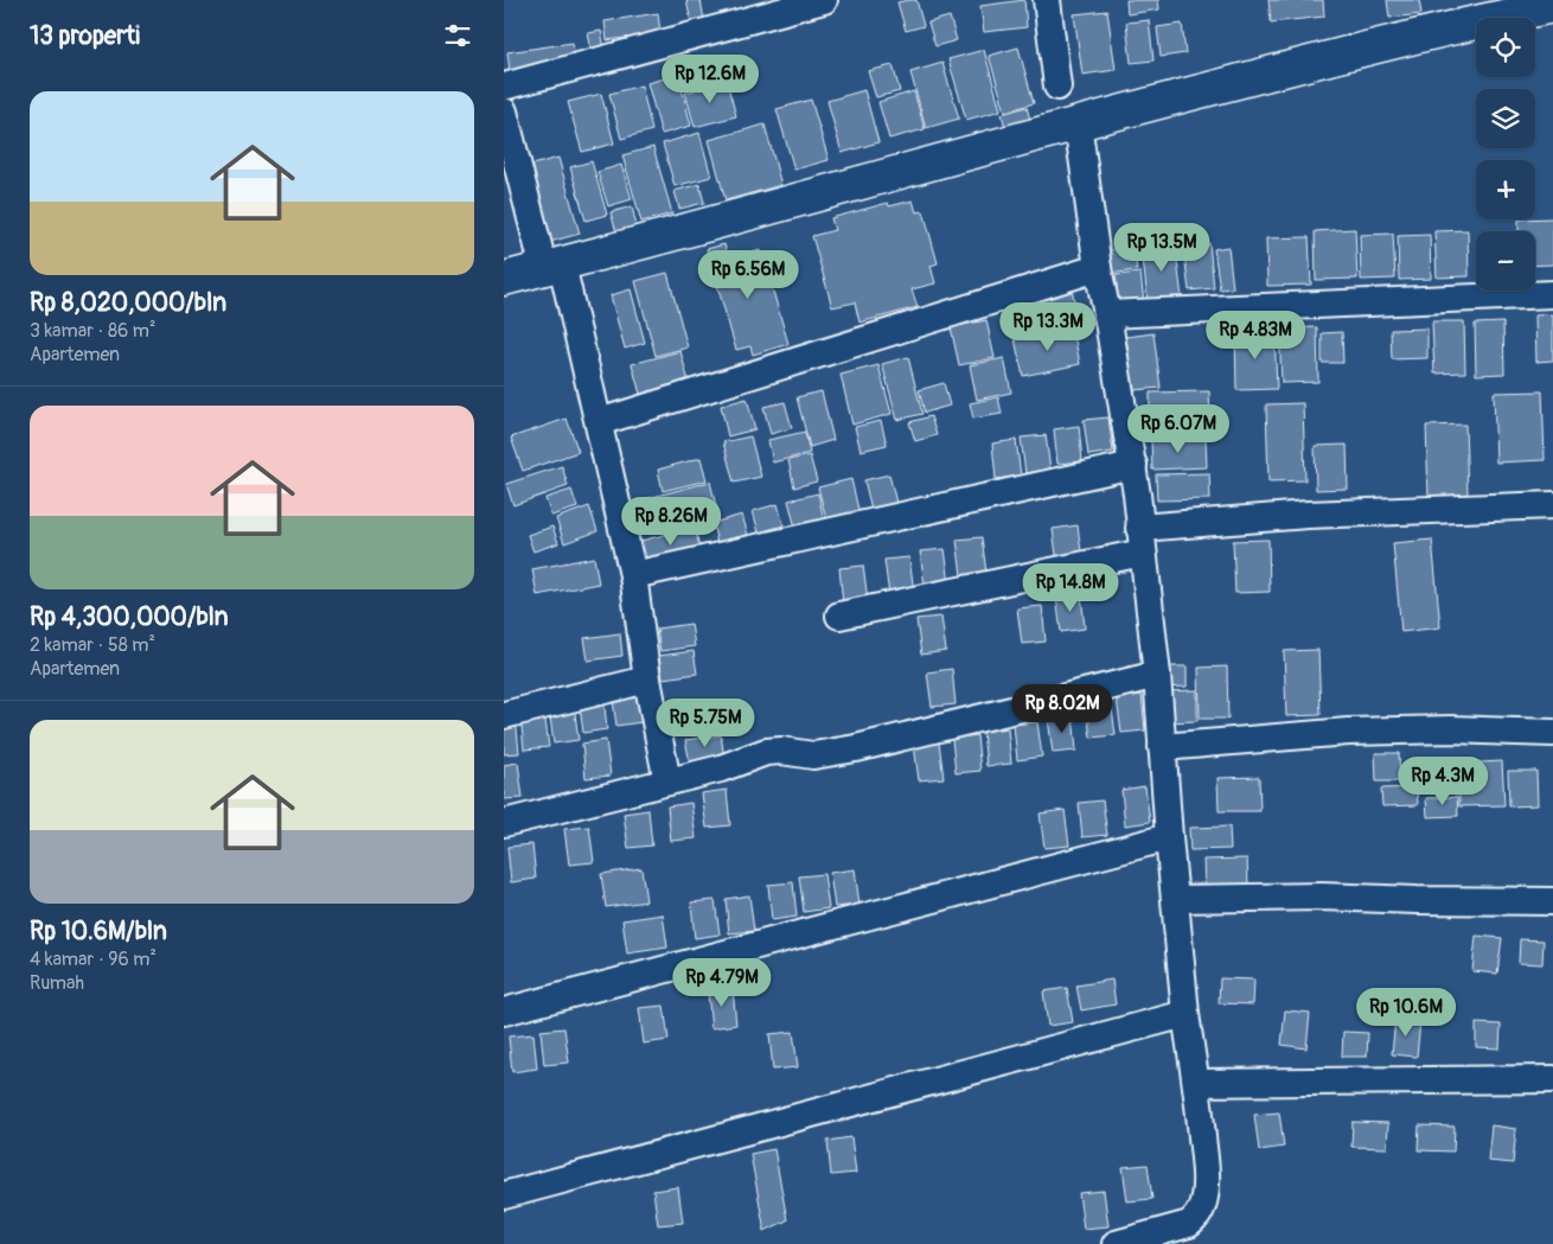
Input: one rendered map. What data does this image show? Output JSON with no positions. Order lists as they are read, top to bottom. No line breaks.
{"page":{"heading":"13 properti","map_buttons":["+","−"],"price":["Rp 12.6M","Rp 13.5M","Rp 6.56M","Rp 13.3M","Rp 4.83M","Rp 6.07M","Rp 8.26M","Rp 14.8M","Rp 8.02M","Rp 5.75M","Rp 4.3M","Rp 4.79M","Rp 10.6M"],"list":[{"name":"Rp 8,020,000/bln","note":"3 kamar · 86 m² · Apartemen"},{"name":"Rp 4,300,000/bln","note":"2 kamar · 58 m² · Apartemen"},{"name":"Rp 10.6M/bln","note":"4 kamar · 96 m² · Rumah"}]}}
